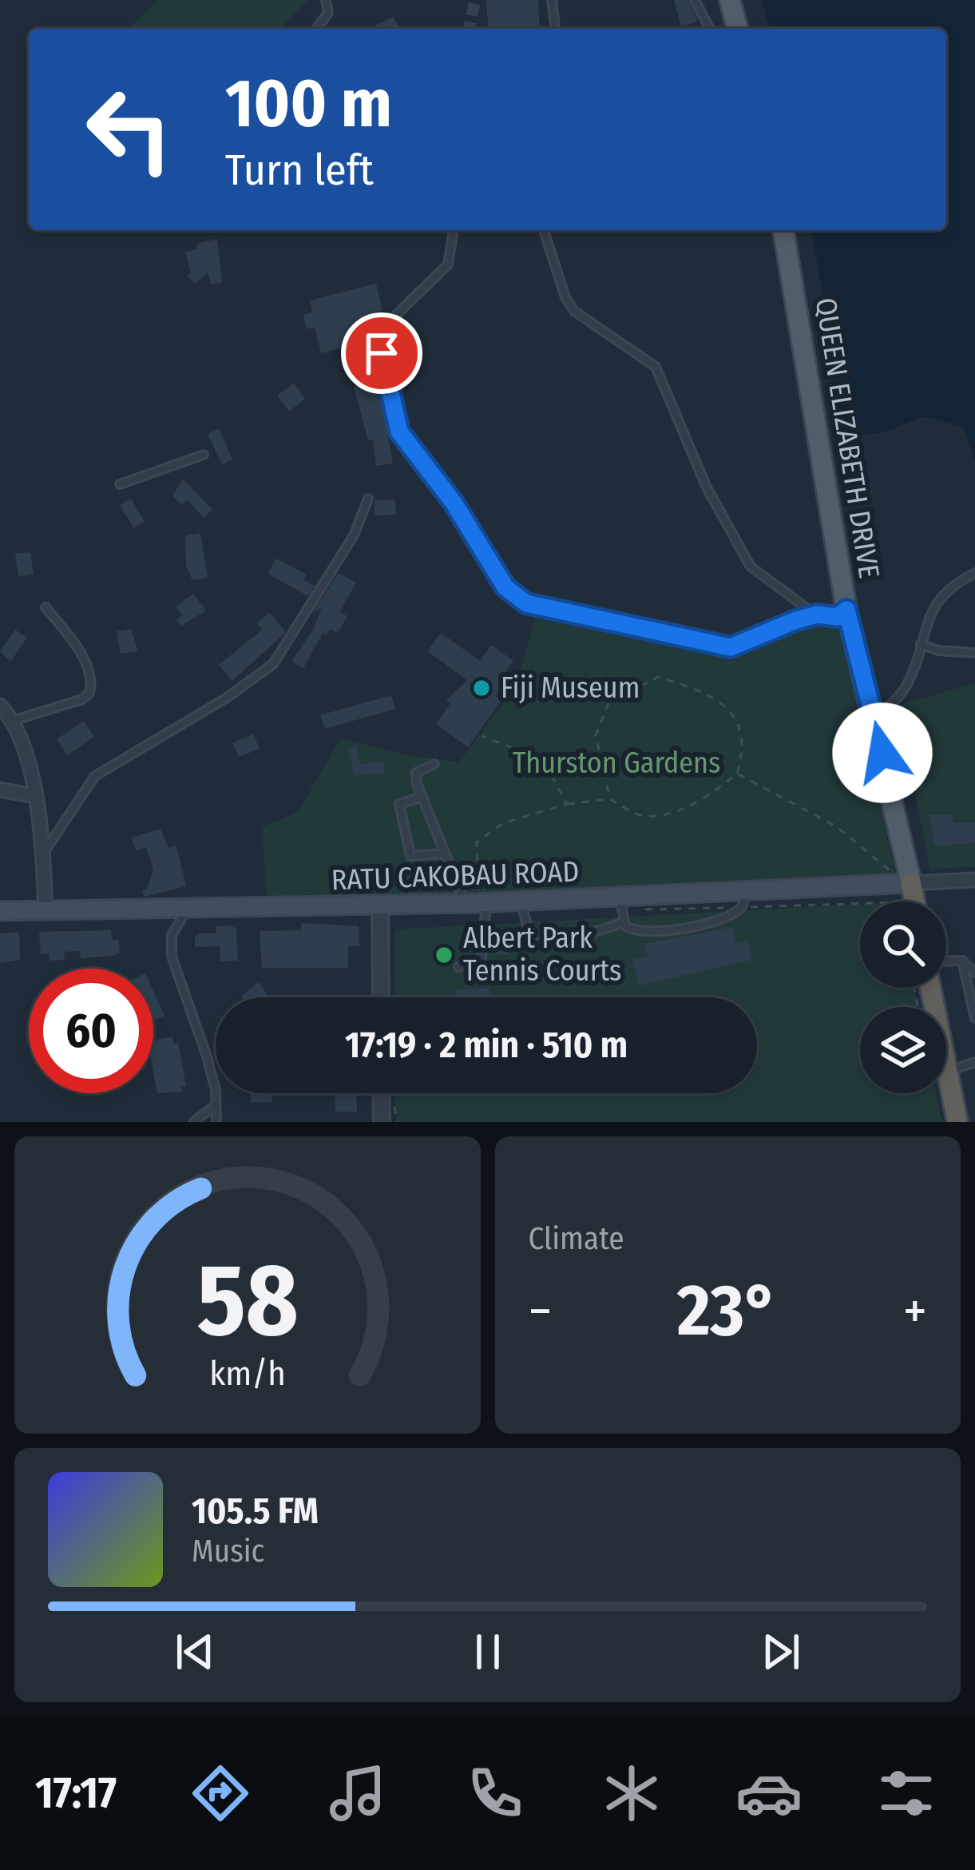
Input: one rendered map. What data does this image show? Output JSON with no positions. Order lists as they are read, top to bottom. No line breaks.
{"streets":{"main road":["QUEEN ELIZABETH DRIVE","RATU CAKOBAU ROAD"]},"crossings":[["QUEEN ELIZABETH DRIVE","RATU CAKOBAU ROAD"]],"parks":["Thurston Gardens"],"places":["Fiji Museum","Albert Park Tennis Courts"],"page":{"turn":["100 m","Turn left"],"limit":"60","trip":"17:19 · 2 min · 510 m","tile":"Climate","heat":["−","23°","+"],"song":["105.5 FM","Music"],"tabs":"17:17","gauge":["58","km/h"]}}
